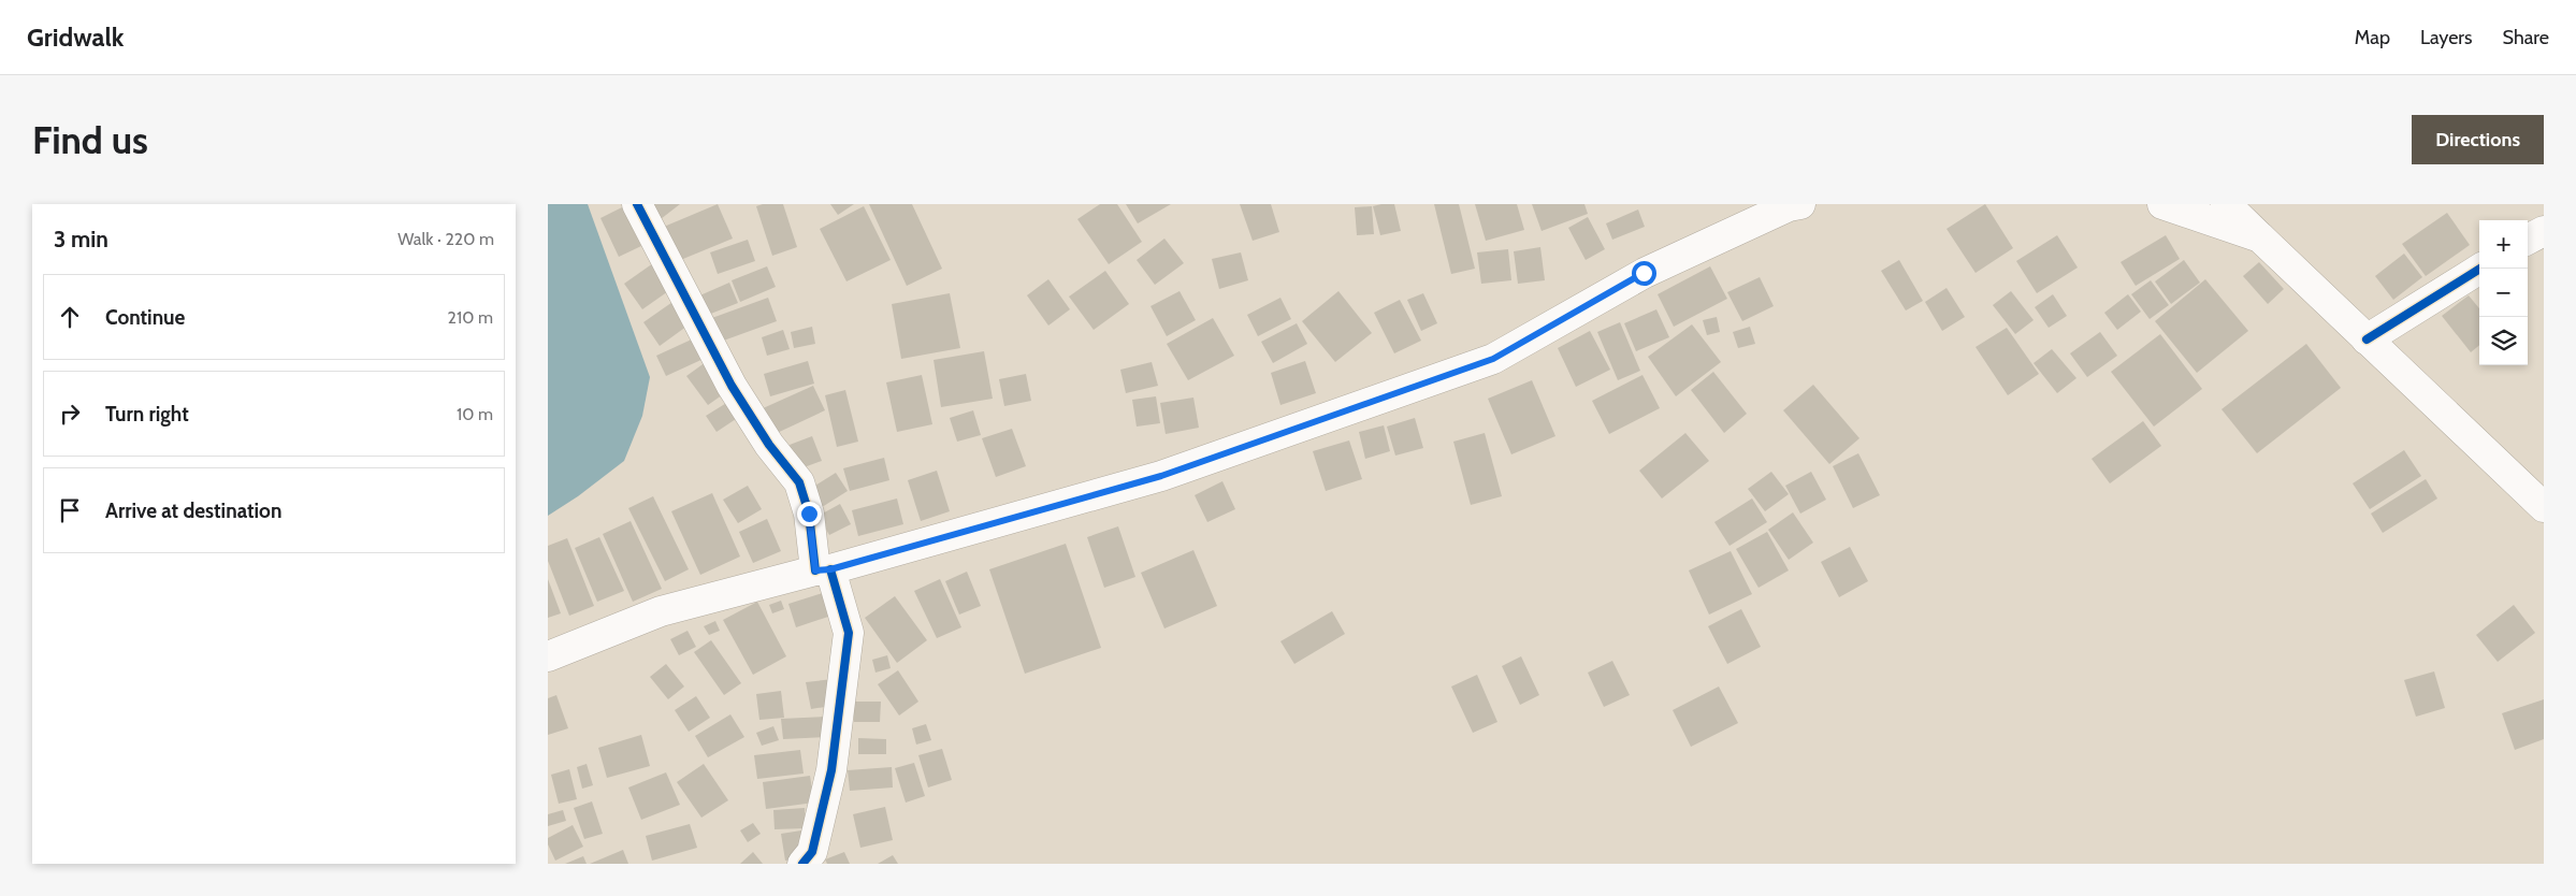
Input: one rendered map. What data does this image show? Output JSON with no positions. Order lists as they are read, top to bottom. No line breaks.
{"page":{"header":"Gridwalk","nav":["Map","Layers","Share"],"buttons":"Directions","title":"Find us","heading":["3 min","Walk · 220 m"],"map_buttons":["+","−"],"list":[["Continue","210 m"],["Turn right","10 m"],"Arrive at destination"]}}
